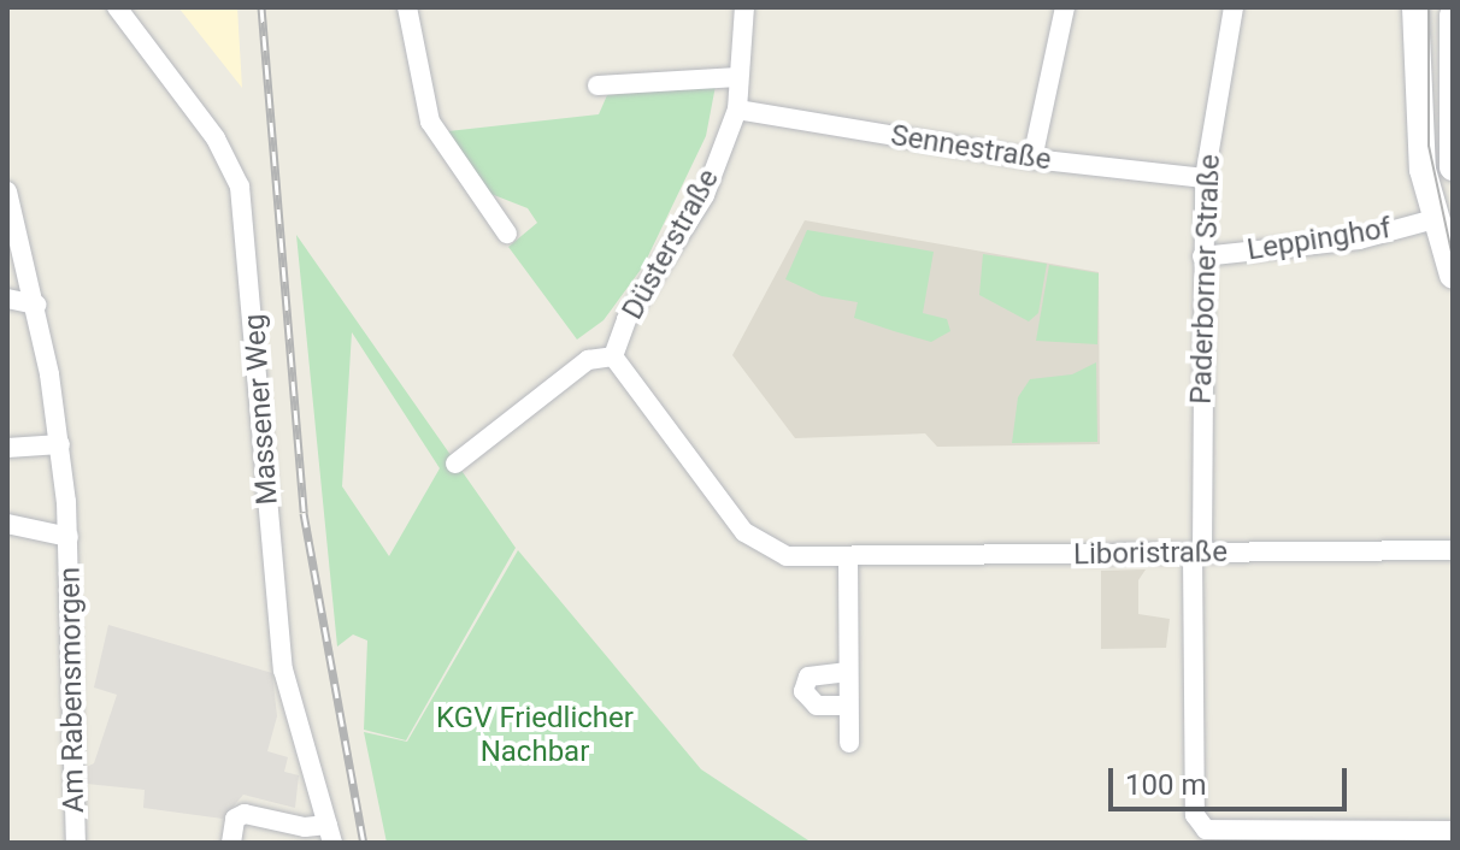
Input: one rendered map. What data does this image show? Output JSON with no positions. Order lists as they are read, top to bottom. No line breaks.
{"streets":{"street":["Sennestraße","Leppinghof","Düsterstraße","Paderborner Straße","Massener Weg","Liboristraße","Am Rabensmorgen"]},"crossings":[["Sennestraße","Düsterstraße"],["Sennestraße","Paderborner Straße"],["Leppinghof","Paderborner Straße"],["Düsterstraße","Liboristraße"],["Paderborner Straße","Liboristraße"]],"parks":["KGV Friedlicher Nachbar"],"scale_bar":"100 m"}
